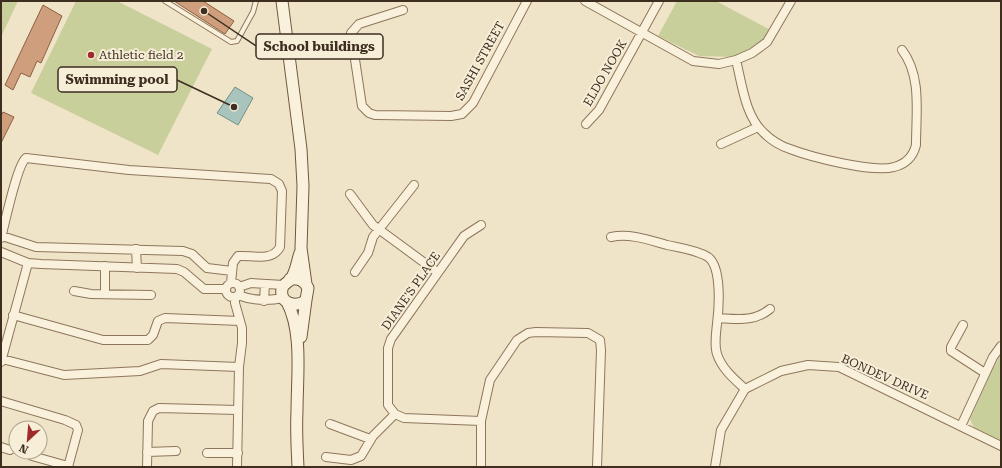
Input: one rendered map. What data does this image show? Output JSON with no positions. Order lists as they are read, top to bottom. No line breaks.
{"streets":{"street":["SASHI STREET","ELDO NOOK","DIANE'S PLACE","BONDEV DRIVE"]},"places":["School buildings","Athletic field 2","Swimming pool"],"north":"bottom left"}
